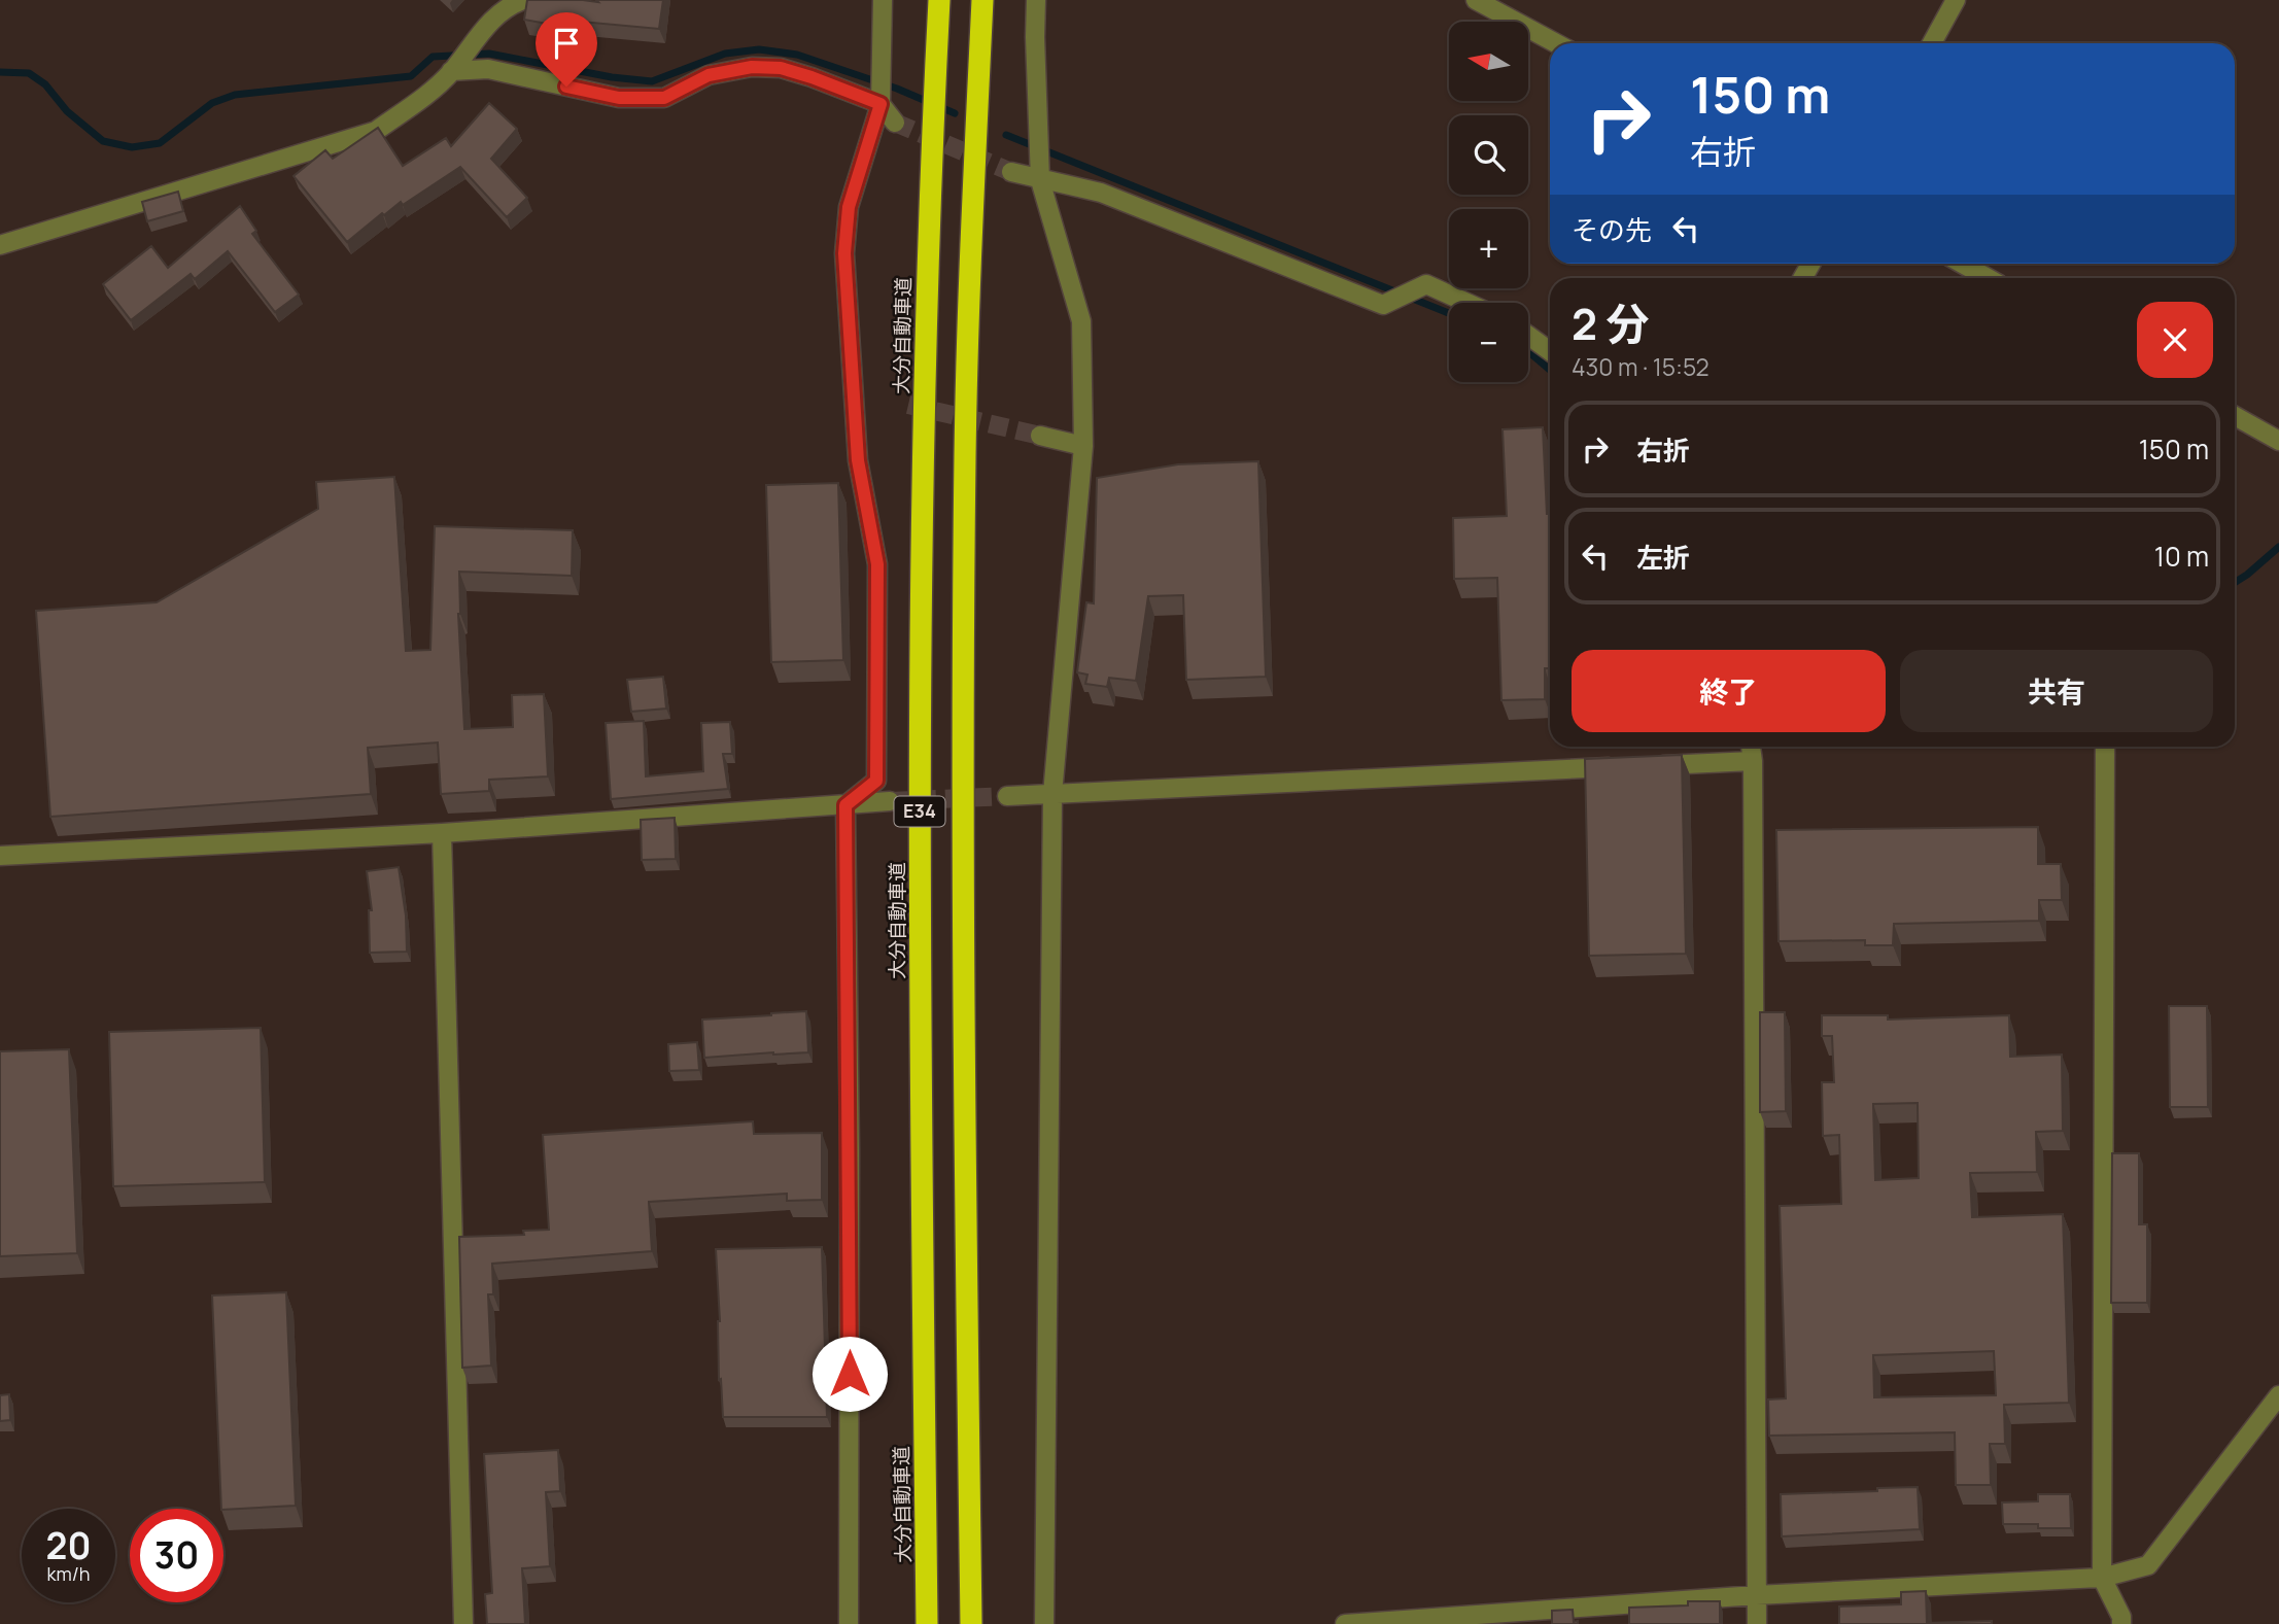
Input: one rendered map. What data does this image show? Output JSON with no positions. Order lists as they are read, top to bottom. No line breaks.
{"streets":{"highway":["大分自動車道","E34"]},"north":"left","page":{"map_buttons":["+","−"],"turn":["150 m","右折"],"then":"その先","heading":["2 分","430 m · 15:52"],"list":[{"name":"右折","value":"150 m"},{"name":"左折","value":"10 m"}],"buttons":["終了","共有"],"speed":"20 km/h","limit":"30"}}
